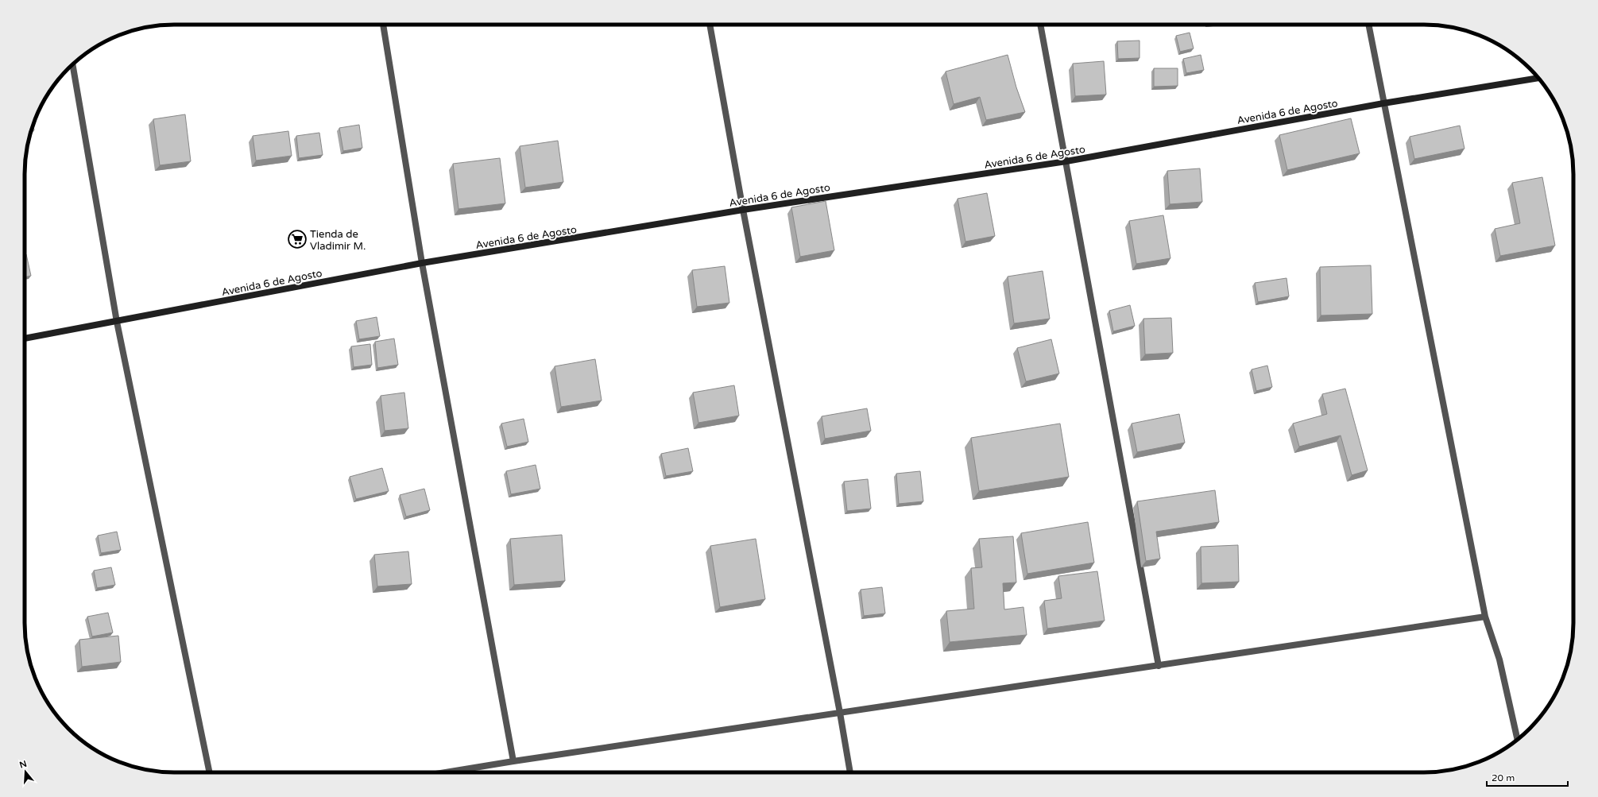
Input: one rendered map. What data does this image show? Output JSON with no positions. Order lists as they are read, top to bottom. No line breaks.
{"streets":{"street":["Avenida 6 de Agosto"]},"places":{"supermarket":["Tienda de Vladimir M."]},"scale_bar":"20 m","north":"top"}
